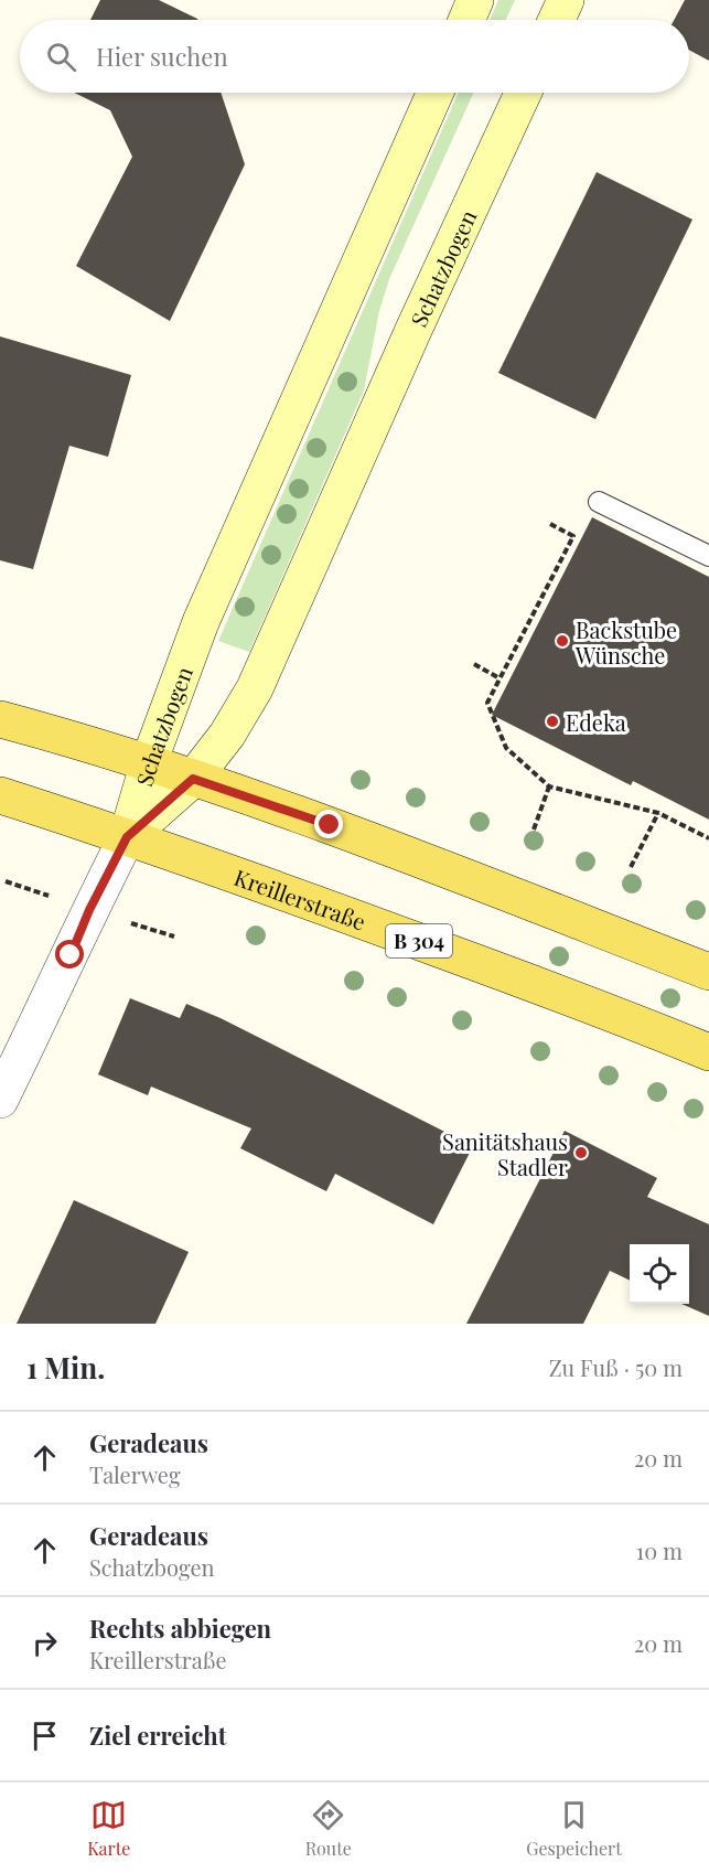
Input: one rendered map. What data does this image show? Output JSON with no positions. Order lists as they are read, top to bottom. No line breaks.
{"streets":{"main road":["Schatzbogen","Kreillerstraße","B 304"]},"crossings":[["Schatzbogen","Kreillerstraße"]],"places":["Backstube Wünsche","Edeka","Sanitätshaus Stadler"],"page":{"search":"Hier suchen","heading":["1 Min.","Zu Fuß · 50 m"],"list":[["Geradeaus","Talerweg","20 m"],["Geradeaus","Schatzbogen","10 m"],["Rechts abbiegen","Kreillerstraße","20 m"],"Ziel erreicht"],"nav":["Karte","Route","Gespeichert"]}}
